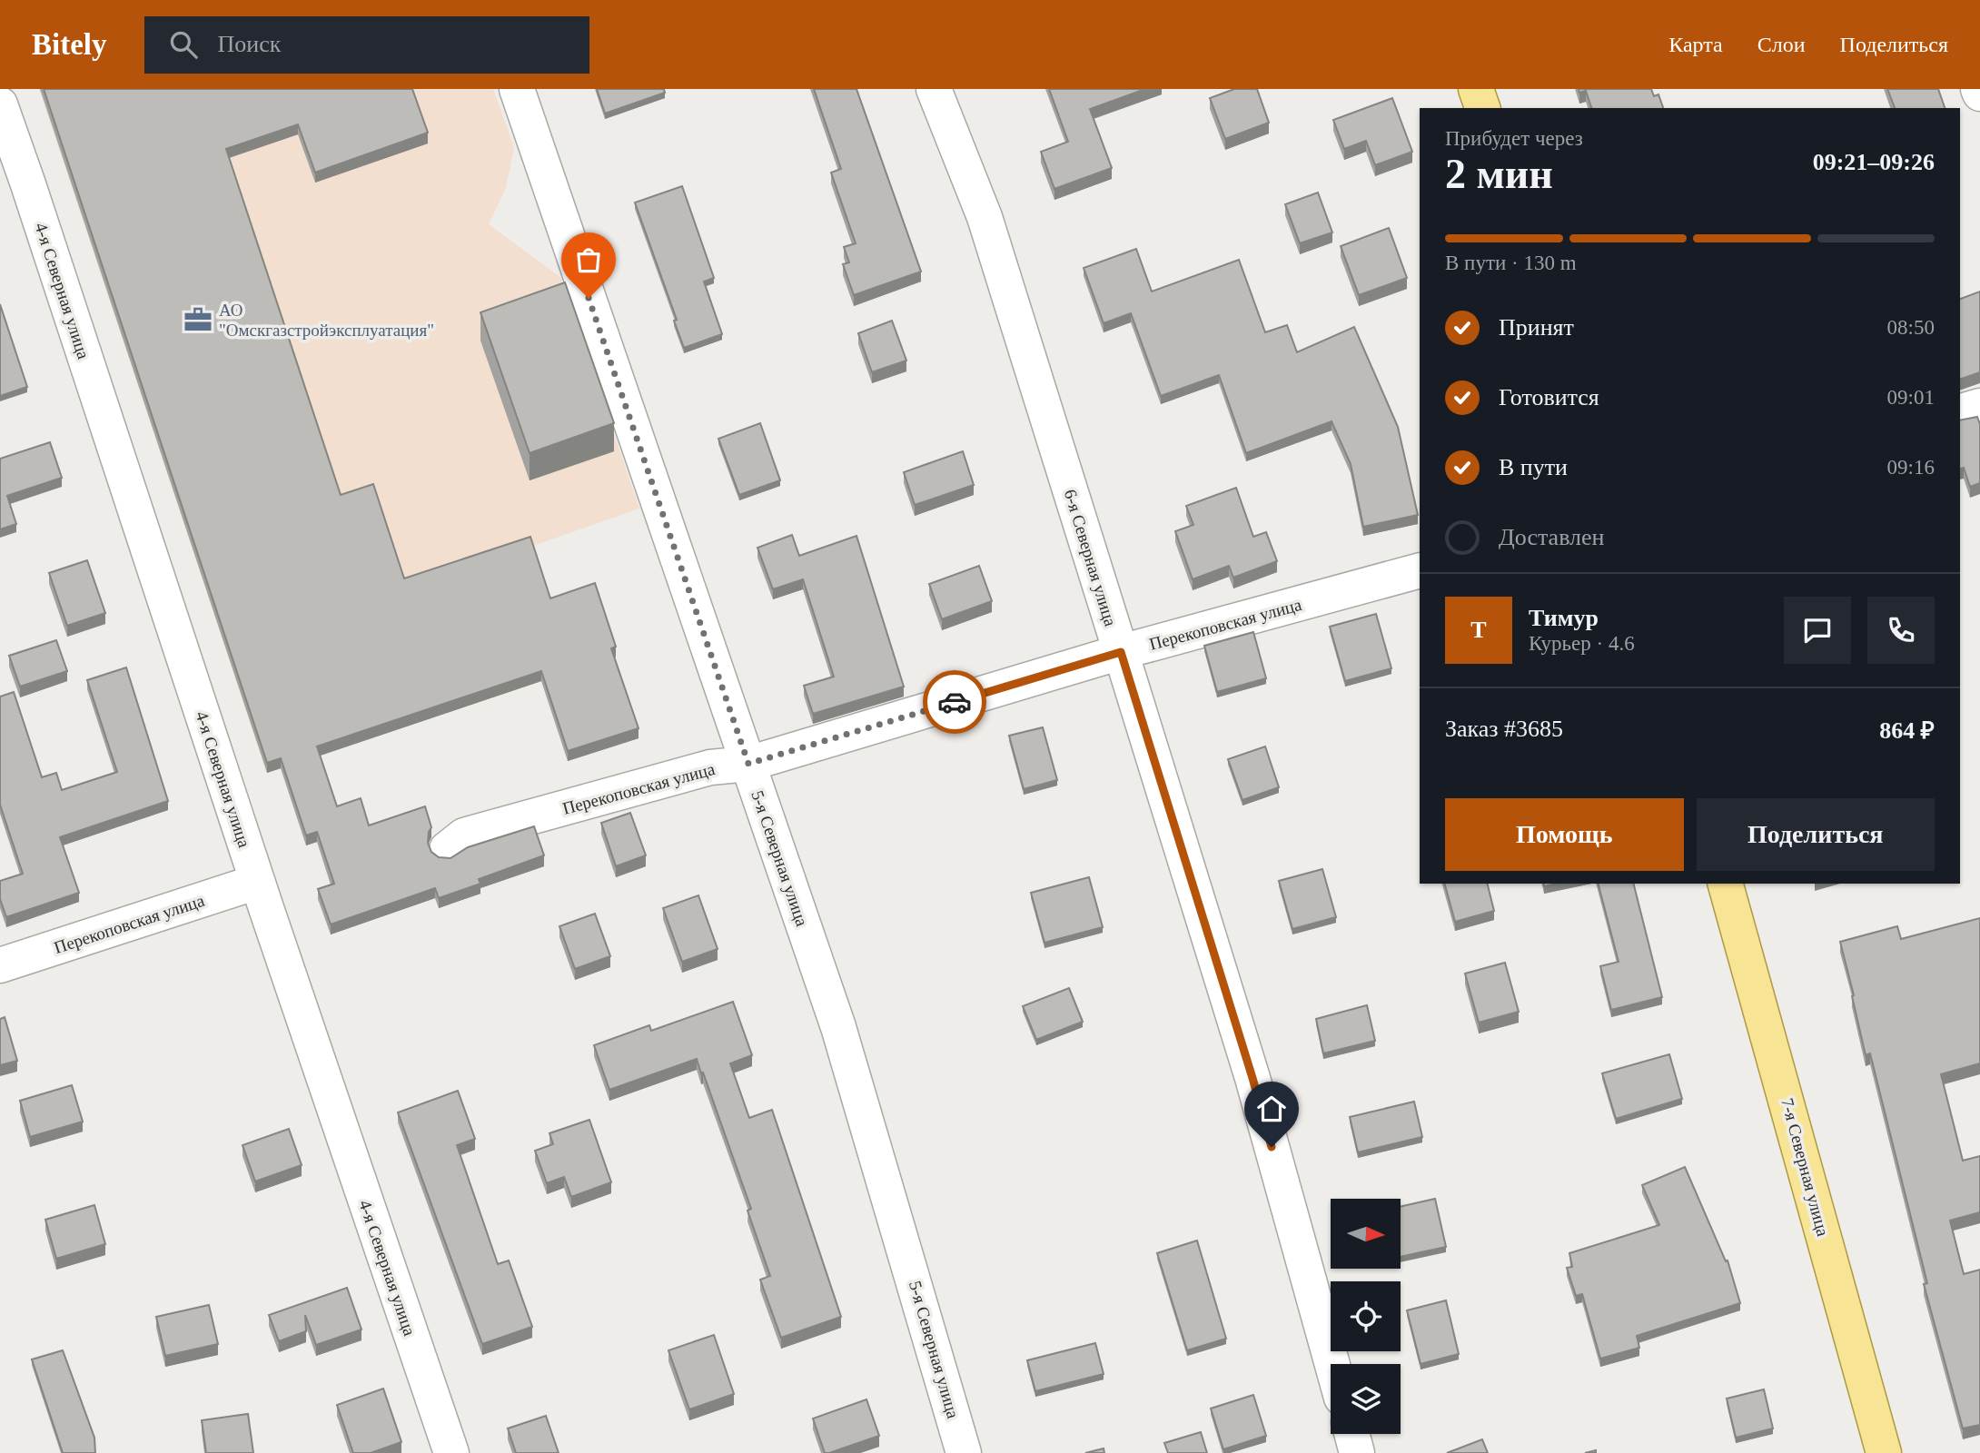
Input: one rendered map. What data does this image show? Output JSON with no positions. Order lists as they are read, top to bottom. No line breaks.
{"streets":{"main road":["7-я Северная улица"],"street":["4-я Северная улица","6-я Северная улица","Перекоповская улица","5-я Северная улица"]},"crossings":[["4-я Северная улица","Перекоповская улица"],["6-я Северная улица","Перекоповская улица"],["Перекоповская улица","5-я Северная улица"]],"places":{"office":["АО \"Омскгазстройэксплуатация\""]},"north":"right","page":{"header":"Bitely","search":"Поиск","nav":["Карта","Слои","Поделиться"],"heading":["2 мин","Прибудет через","09:21–09:26"],"panel":["Тимур","Курьер · 4.6","Заказ #3685","864 ₽"],"bar":"В пути · 130 m","list":[["Принят","08:50"],["Готовится","09:01"],["В пути","09:16"],"Доставлен"],"round":"Т","buttons":["Помощь","Поделиться"]}}
